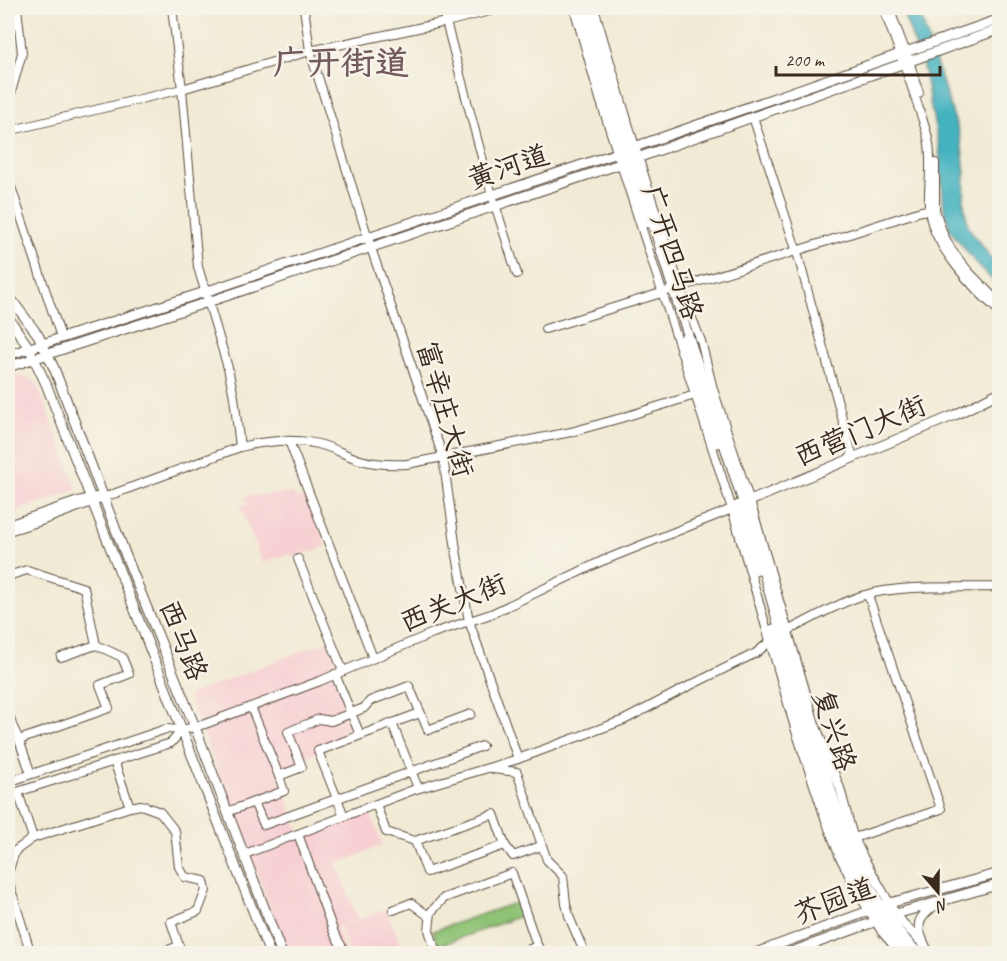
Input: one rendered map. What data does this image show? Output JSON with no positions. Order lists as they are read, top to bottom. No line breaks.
{"streets":{"main road":["黄河道","广开四马路","西营门大街","西马路","复兴路","芥园道"],"street":["富辛庄大街","西关大街"]},"crossings":[["黄河道","广开四马路"],["黄河道","富辛庄大街"],["黄河道","西马路"],["广开四马路","西营门大街"],["广开四马路","西关大街"],["广开四马路","复兴路"],["富辛庄大街","西关大街"],["西营门大街","西关大街"],["西营门大街","复兴路"],["西关大街","西马路"],["西关大街","复兴路"],["复兴路","芥园道"]],"districts":["广开街道"],"scale_bar":"200 m","north":"bottom"}
